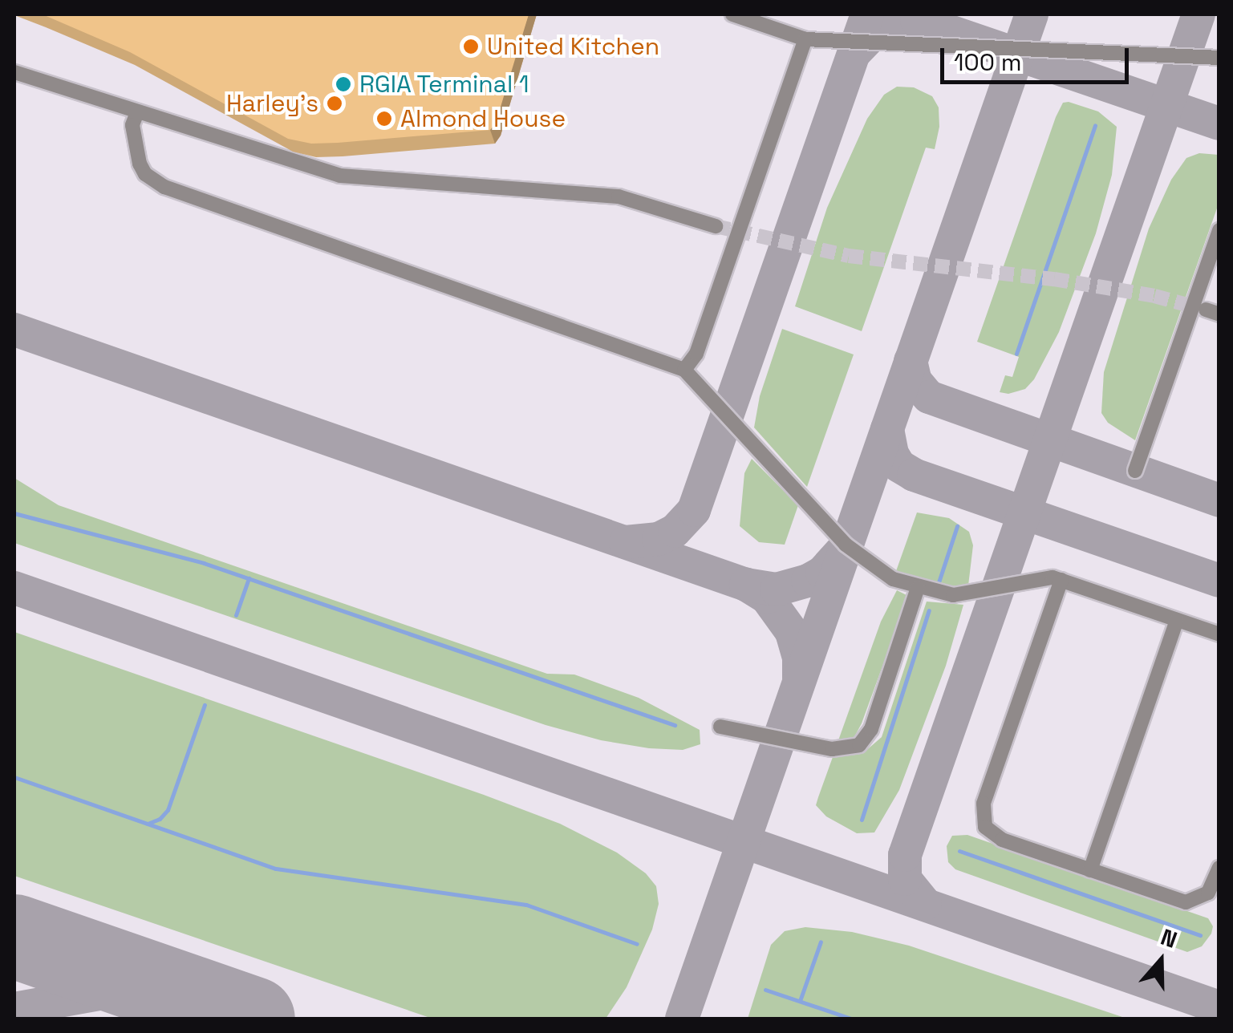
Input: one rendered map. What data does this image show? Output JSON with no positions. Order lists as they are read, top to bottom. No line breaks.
{"places":["United Kitchen","RGIA Terminal 1","Harley’s","Almond House"],"scale_bar":"100 m","north":"top"}
